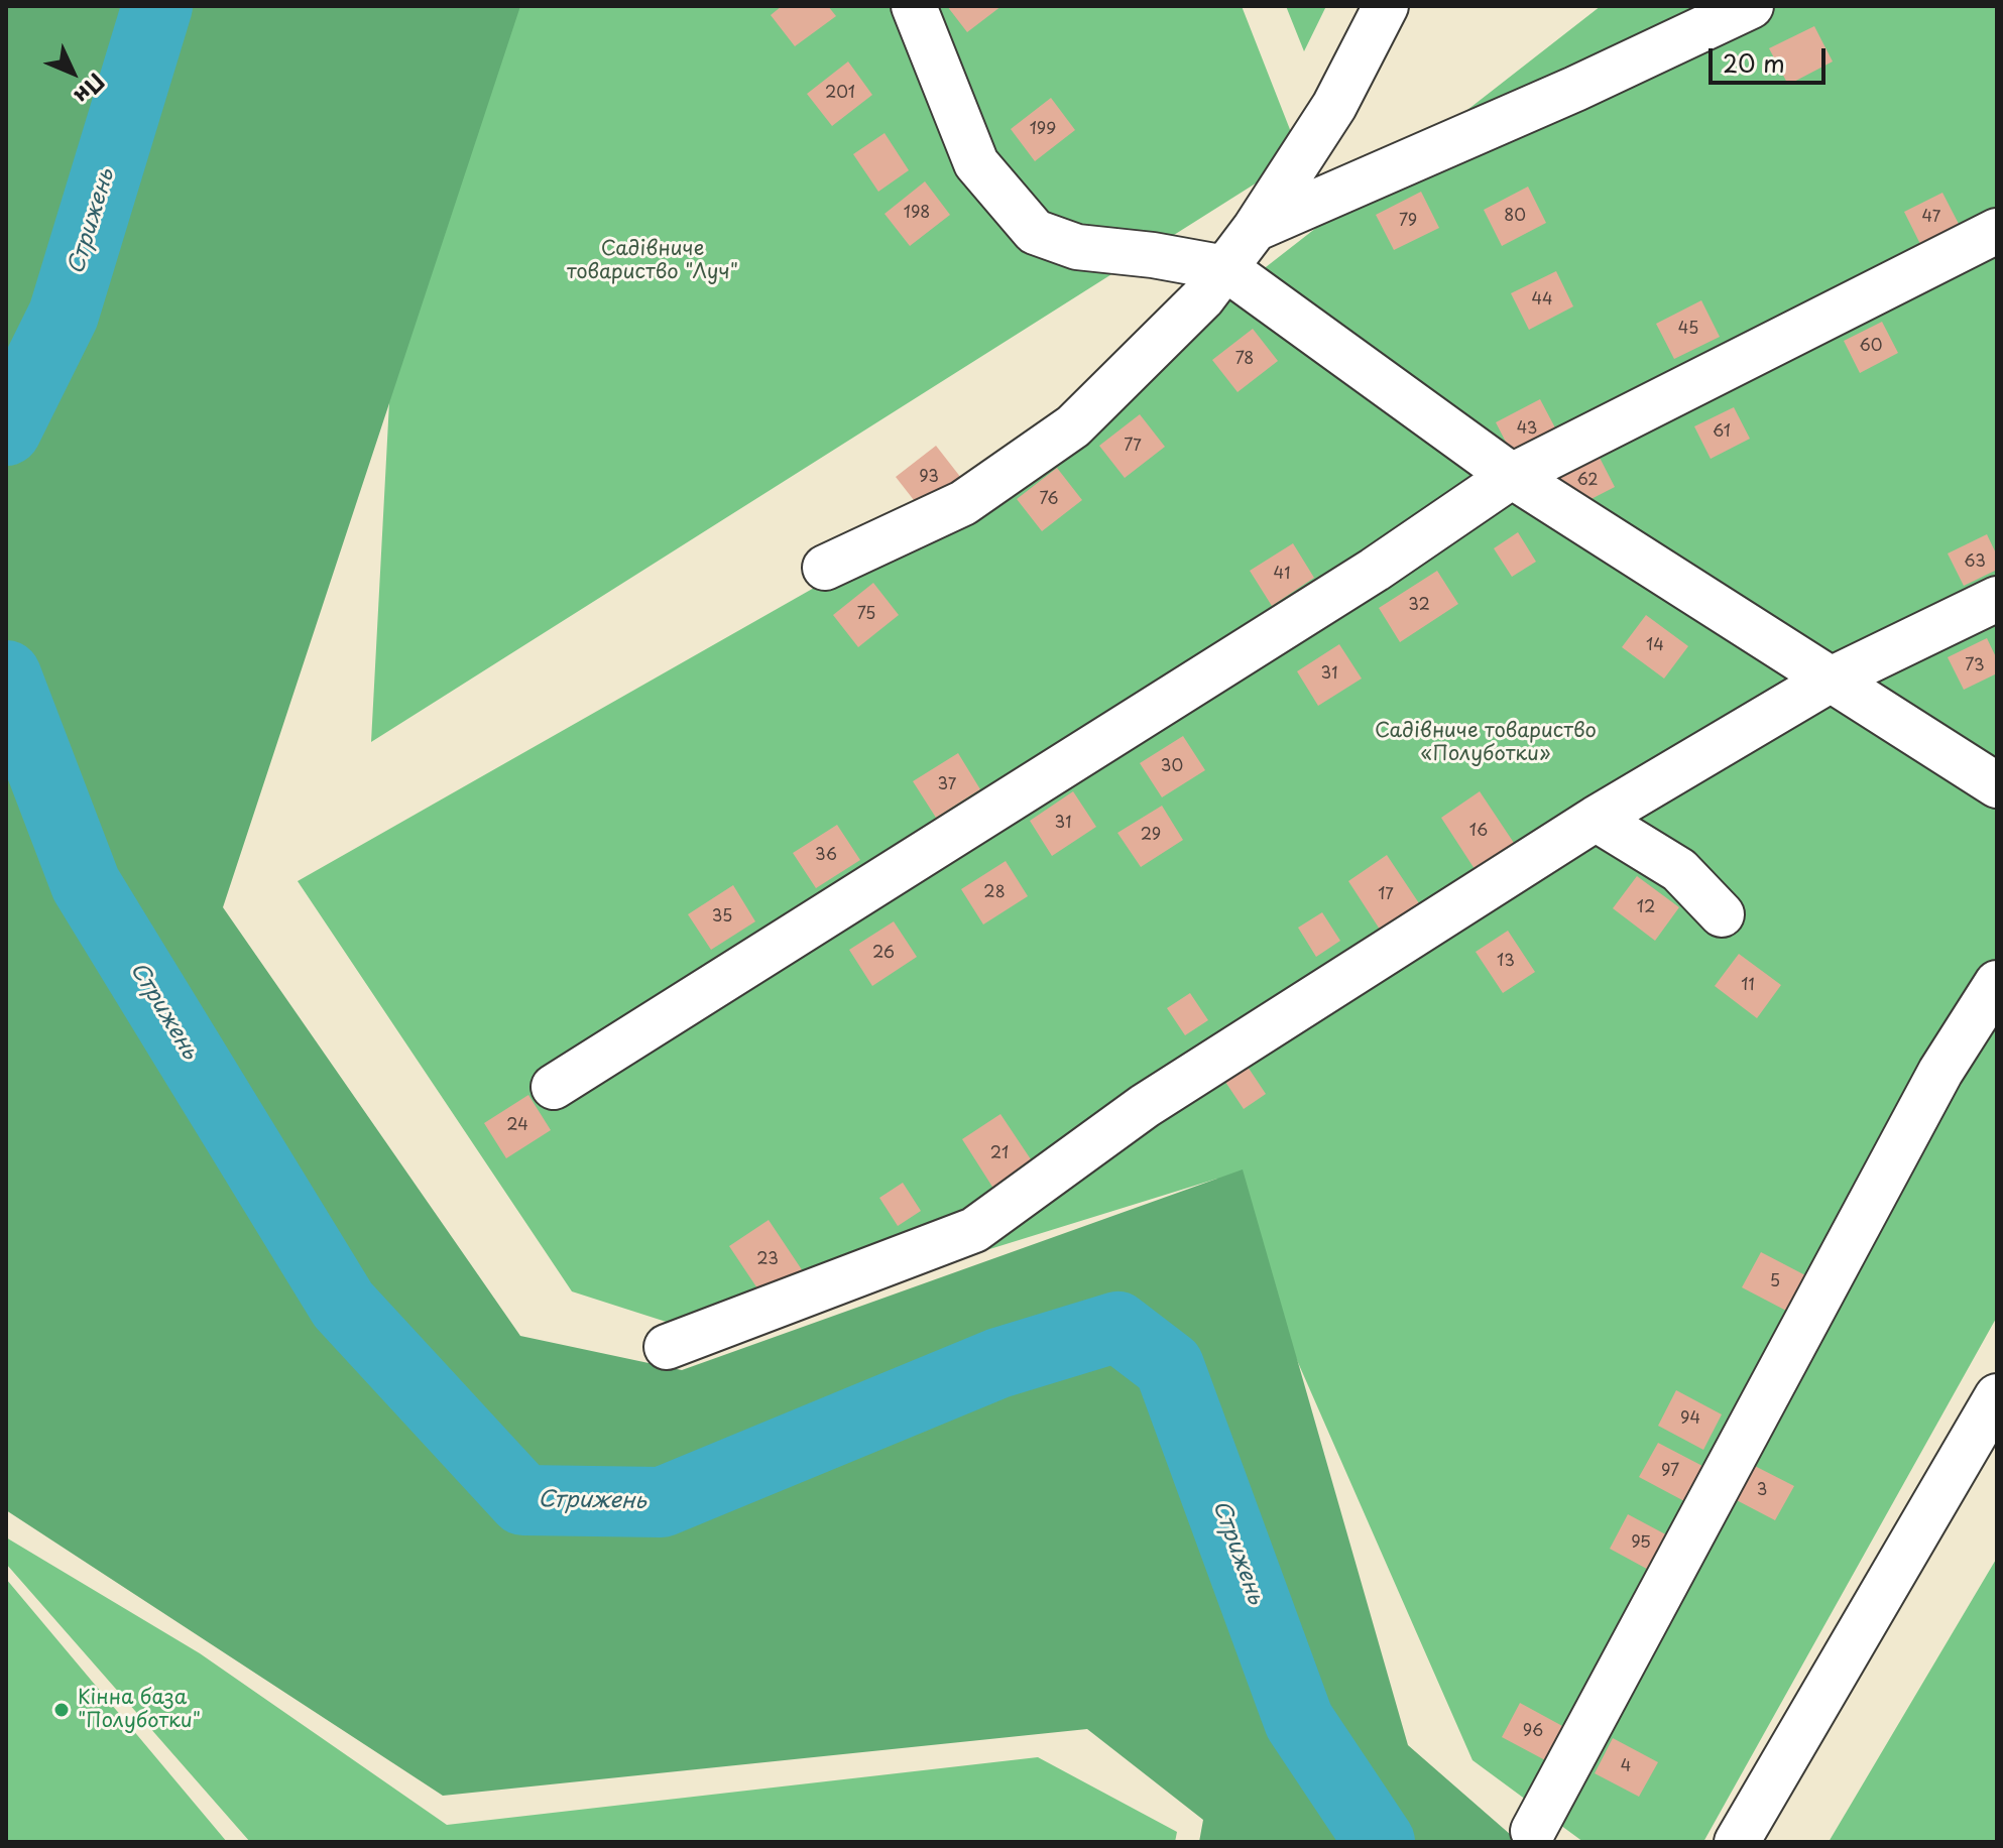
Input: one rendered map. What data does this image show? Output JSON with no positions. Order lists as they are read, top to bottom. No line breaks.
{"water":["Стрижень"],"parks":["Садівниче товариство \"Луч\"","Садівниче товариство «Полуботки»"],"places":["Кінна база \"Полуботки\""],"house_numbers":["201","199","198","80","47","79","44","45","60","78","43","61","77","93","62","76","63","41","32","75","14","73","31","30","37","31","16","29","36","28","17","12","35","26","13","11","24","21","23","5","94","97","3","95","96","4"],"scale_bar":"20 m","north":"bottom right"}
